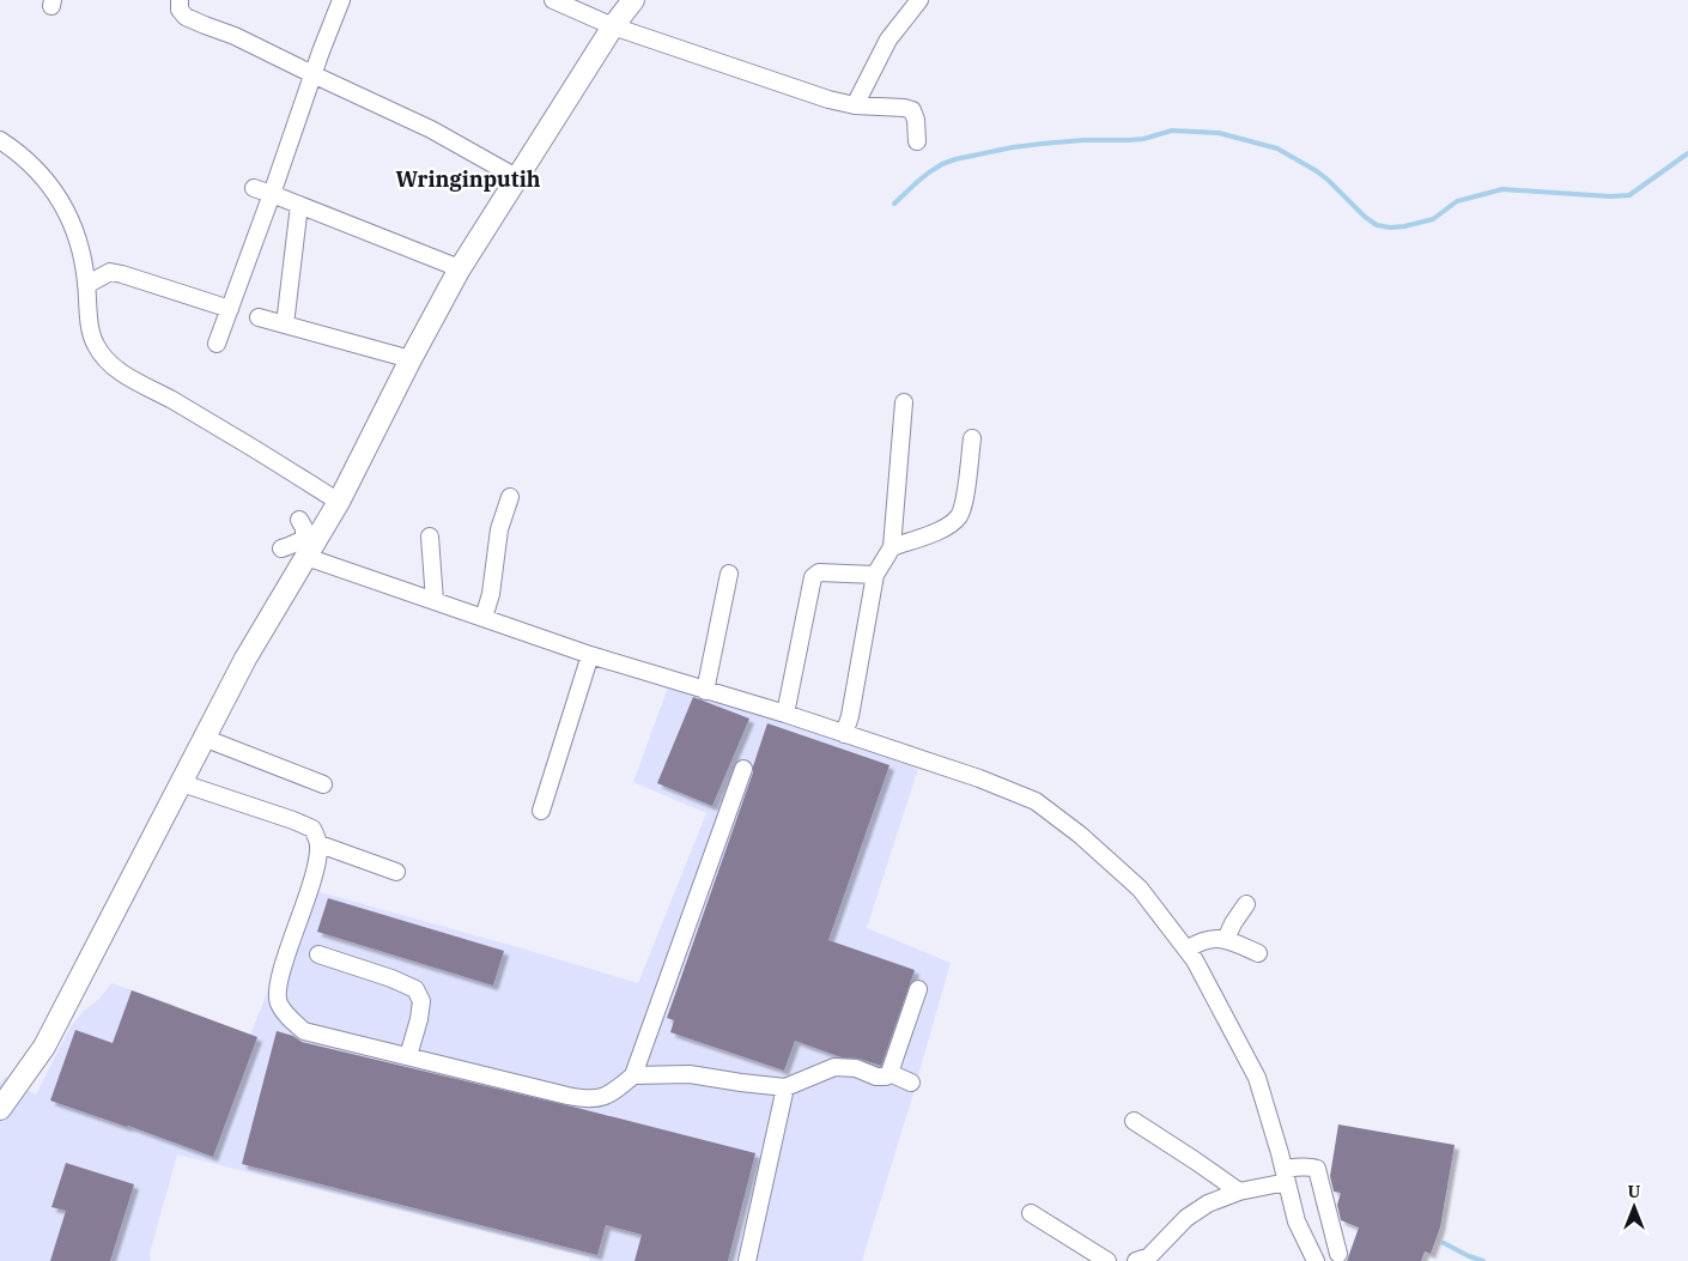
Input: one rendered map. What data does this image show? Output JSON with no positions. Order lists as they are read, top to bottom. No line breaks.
{"districts":["Wringinputih"],"north":"top"}
